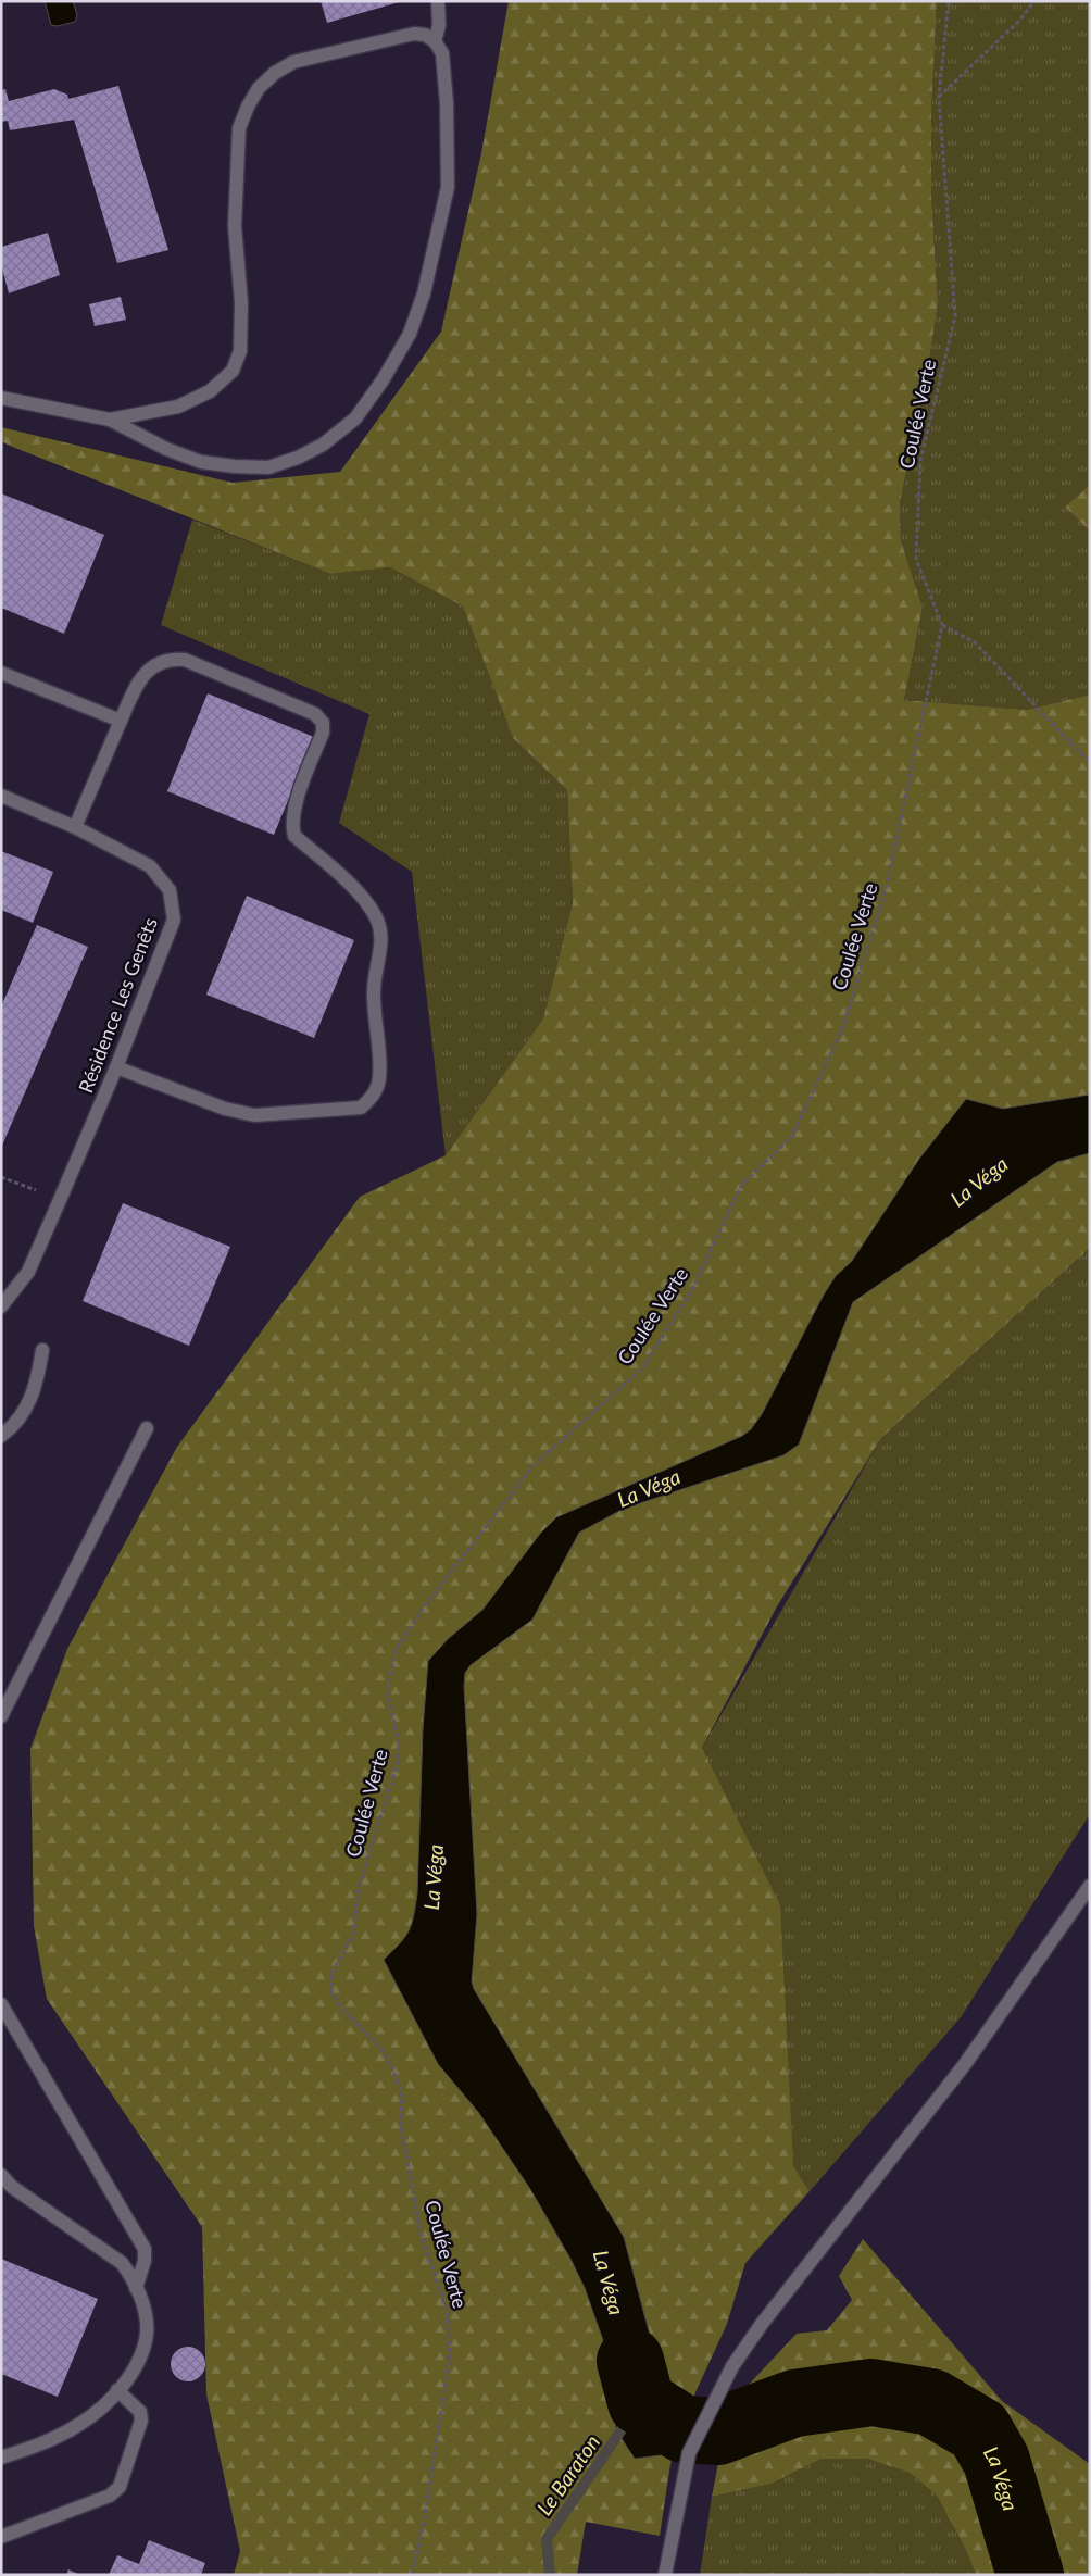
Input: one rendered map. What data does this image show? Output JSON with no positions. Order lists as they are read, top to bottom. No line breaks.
{"streets":{"street":["Résidence Les Genêts"],"path":["Coulée Verte"]},"water":["La Véga","Le Baraton"]}
